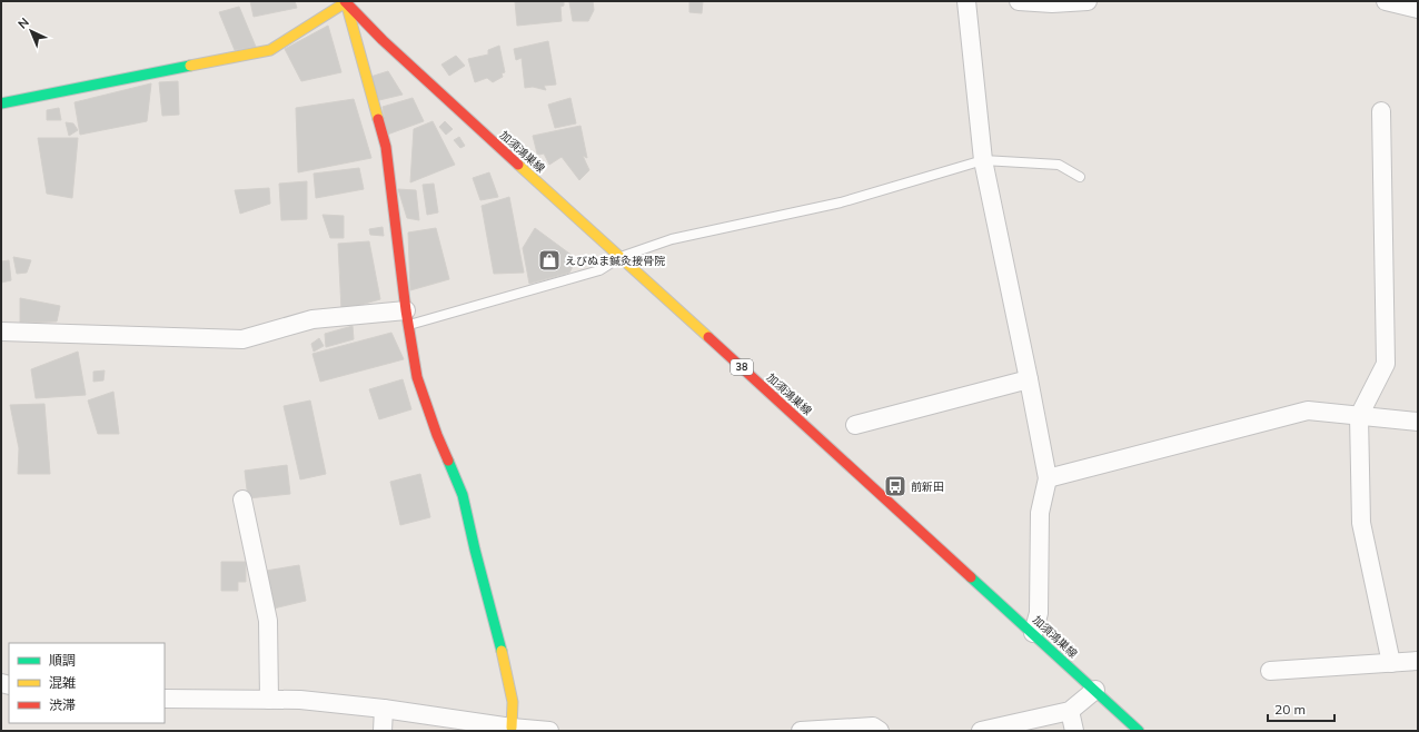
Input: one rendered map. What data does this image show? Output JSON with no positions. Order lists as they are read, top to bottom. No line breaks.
{"streets":{"street":["加須鴻巣線","38"]},"places":{"shop":["えびぬま鍼灸接骨院"],"bus stop":["前新田"]},"legend":["順調","混雑","渋滞"],"scale_bar":"20 m","north":"top left"}
